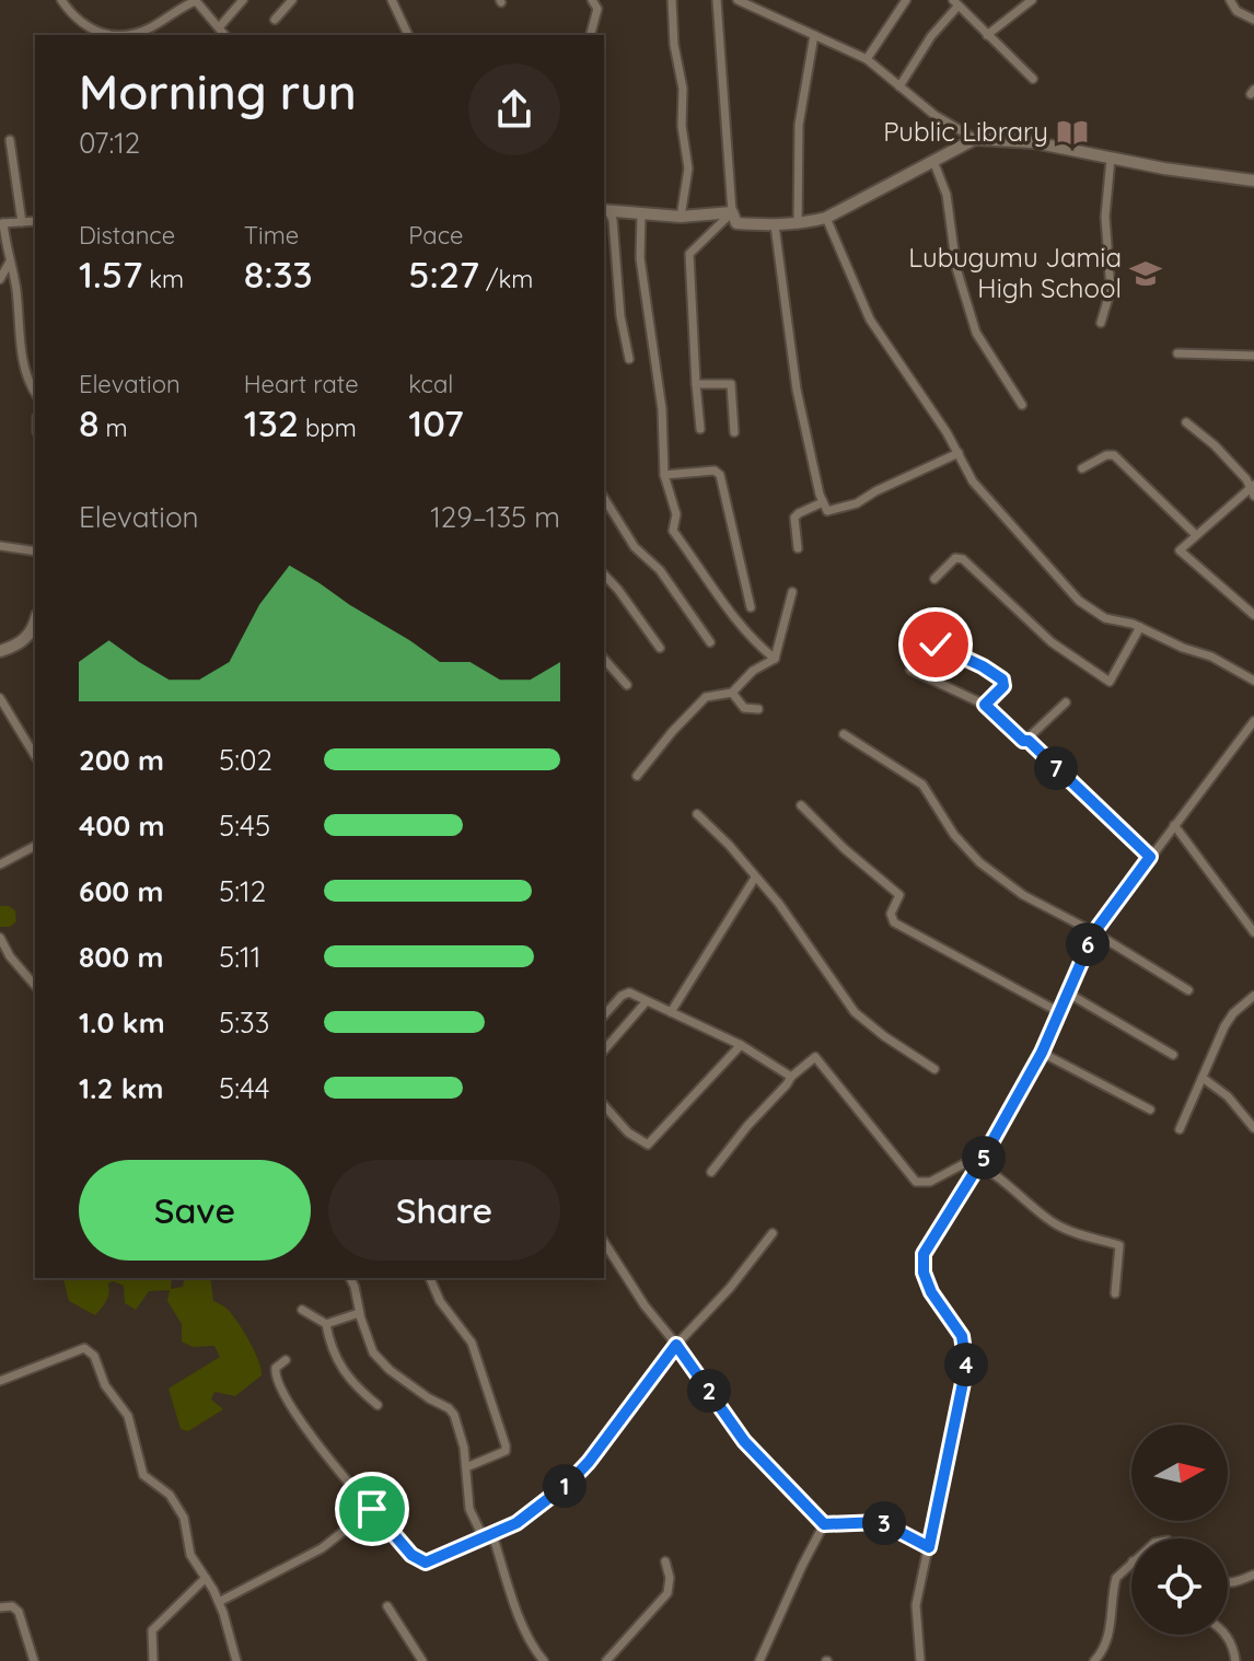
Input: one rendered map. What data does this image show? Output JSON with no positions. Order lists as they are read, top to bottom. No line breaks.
{"places":{"library":["Public Library"],"school or university":["Lubugumu Jamia High School"]},"north":"right","page":{"heading":["Morning run","07:12"],"stats":[["Distance","1.57 km"],["Time","8:33"],["Pace","5:27 /km"],["Elevation","8 m"],["Heart rate","132 bpm"],["kcal","107"]],"chart":["Elevation","129–135 m"],"list":[{"name":"200 m","note":"5:02"},{"name":"400 m","note":"5:45"},{"name":"600 m","note":"5:12"},{"name":"800 m","note":"5:11"},{"name":"1.0 km","note":"5:33"},{"name":"1.2 km","note":"5:44"}],"pins":["7","6","5","4","2","1","3"],"buttons":["Save","Share"]}}
